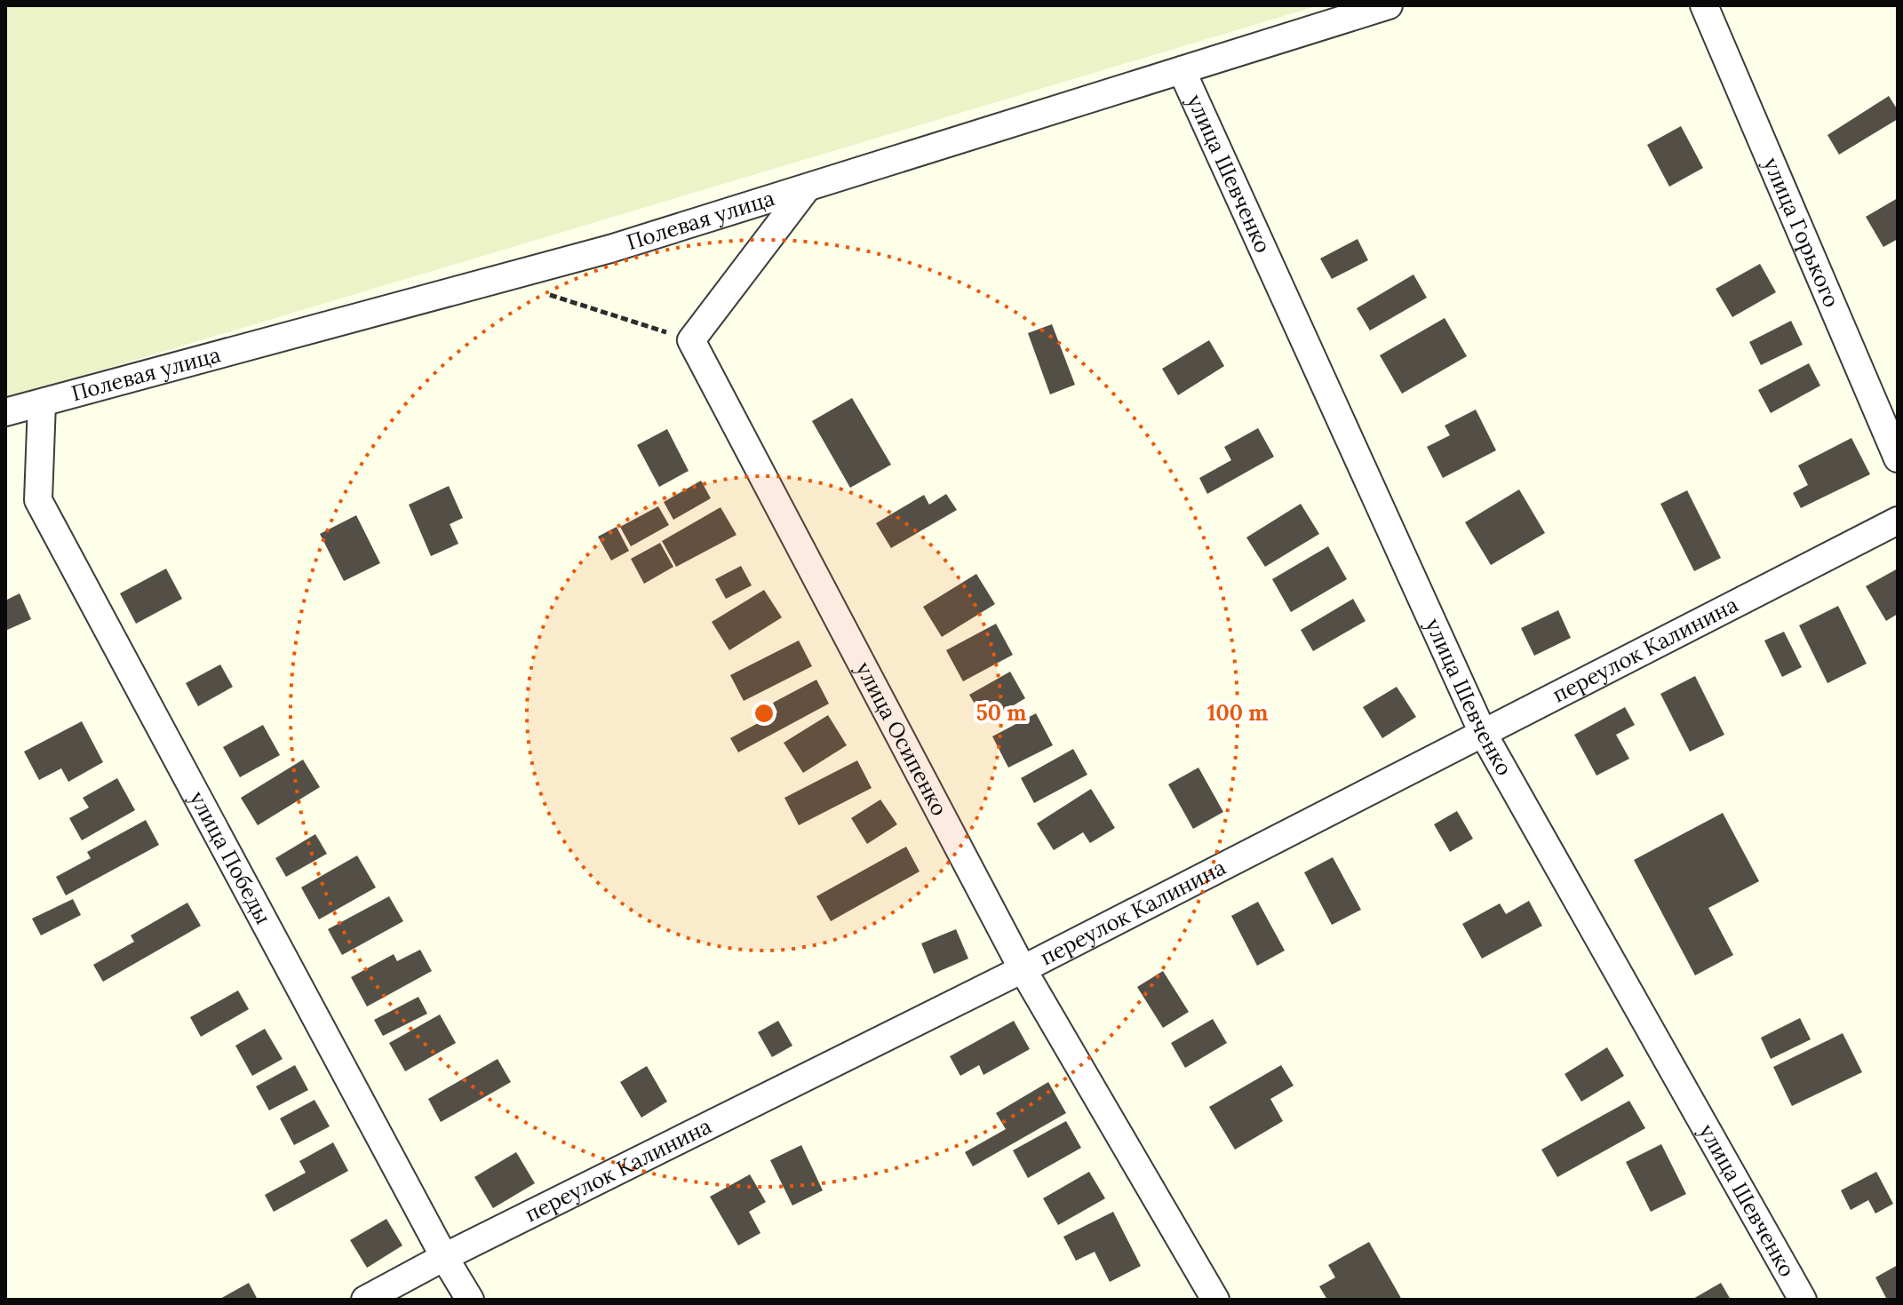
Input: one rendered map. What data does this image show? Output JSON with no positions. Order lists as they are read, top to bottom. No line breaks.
{"streets":{"street":["улица Шевченко","Полевая улица","улица Горького","переулок Калинина","улица Осипенко","улица Победы"]},"crossings":[["улица Шевченко","Полевая улица"],["улица Шевченко","переулок Калинина"],["Полевая улица","улица Победы"],["переулок Калинина","улица Осипенко"],["переулок Калинина","улица Победы"]],"rings":["50 m","100 m"]}
